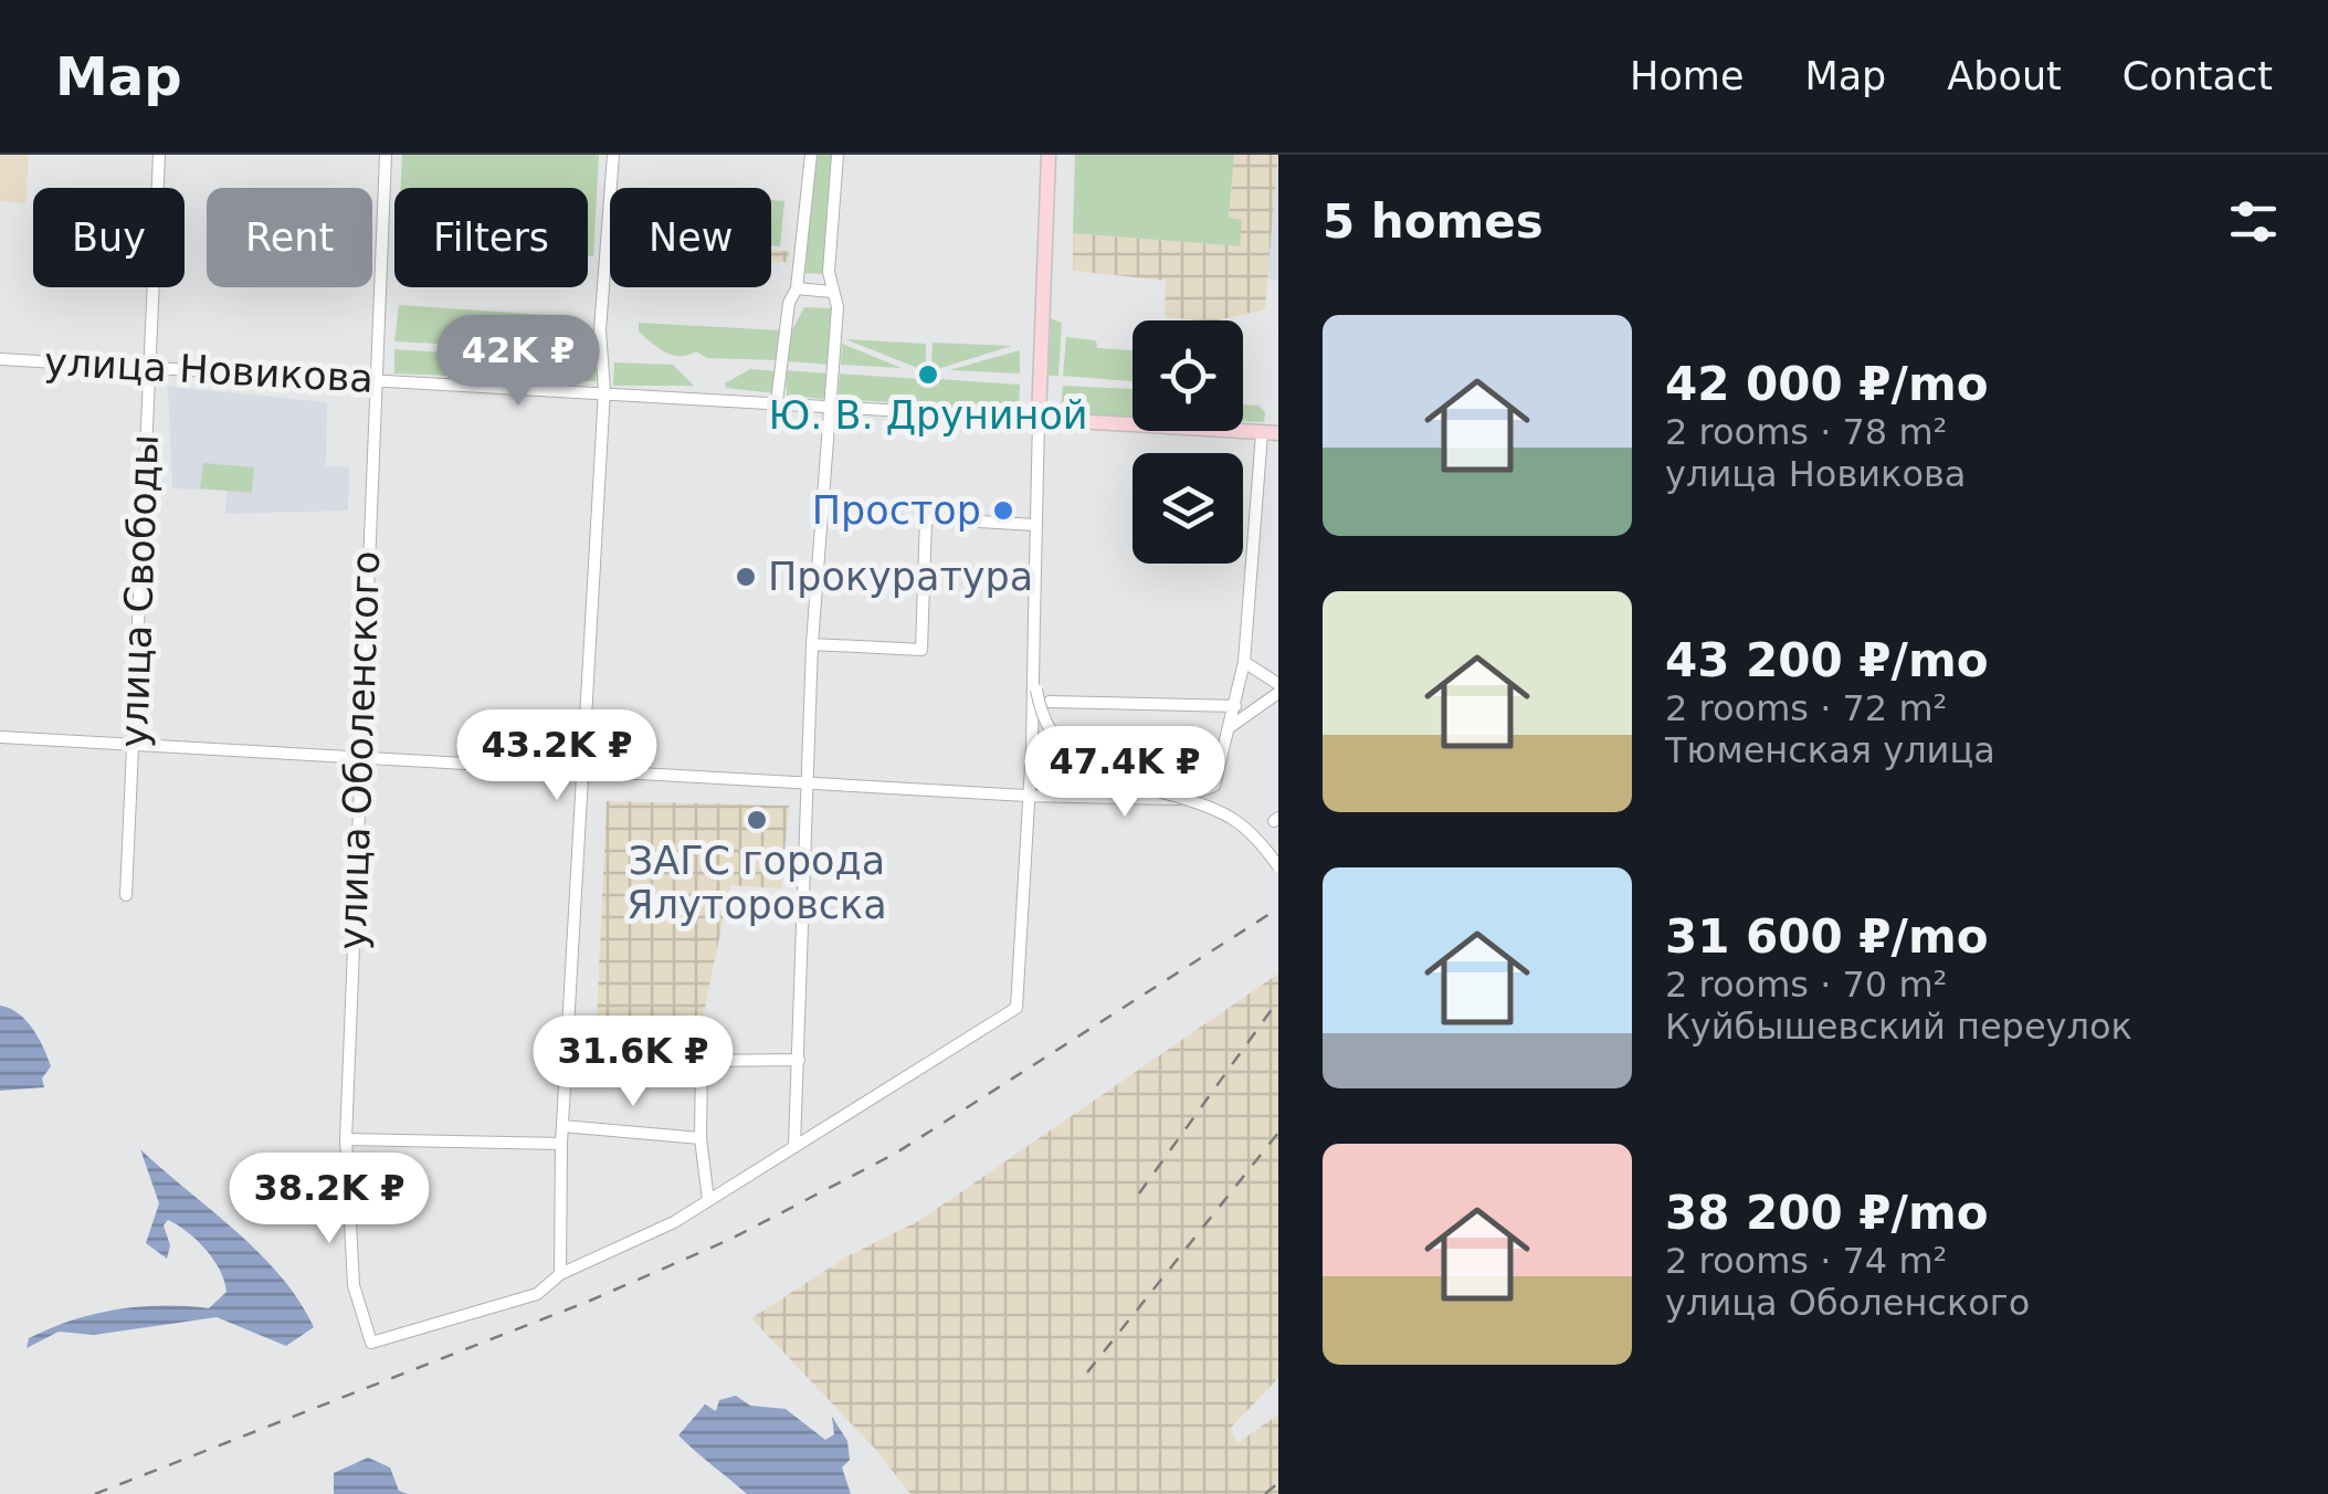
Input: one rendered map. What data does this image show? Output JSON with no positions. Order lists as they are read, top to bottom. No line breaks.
{"streets":{"main road":["улица Новикова"],"street":["улица Свободы","улица Оболенского"]},"crossings":[["улица Новикова","улица Свободы"],["улица Новикова","улица Оболенского"]],"places":["Ю. В. Друниной","Простор","Прокуратура","ЗАГС города Ялуторовска"],"page":{"header":"Map","nav":["Home","Map","About","Contact"],"heading":"5 homes","chip":["Buy","Rent","Filters","New"],"list":[{"name":"42 000 ₽/mo","note":"2 rooms · 78 m² · улица Новикова"},{"name":"43 200 ₽/mo","note":"2 rooms · 72 m² · Тюменская улица"},{"name":"31 600 ₽/mo","note":"2 rooms · 70 m² · Куйбышевский переулок"},{"name":"38 200 ₽/mo","note":"2 rooms · 74 m² · улица Оболенского"}],"price":["42K ₽","43.2K ₽","47.4K ₽","31.6K ₽","38.2K ₽"]}}
